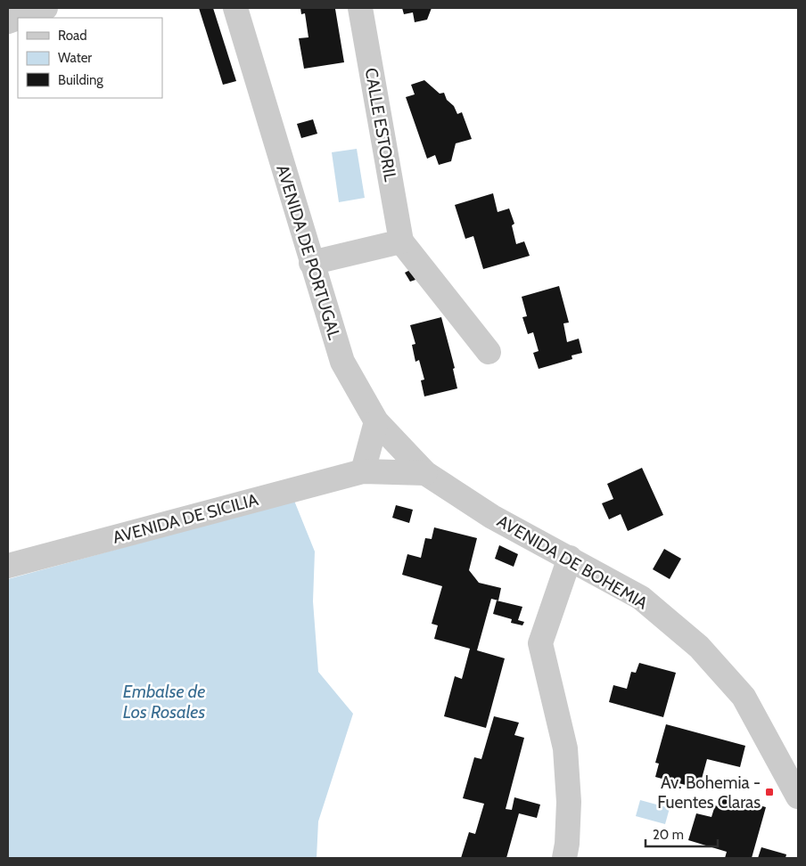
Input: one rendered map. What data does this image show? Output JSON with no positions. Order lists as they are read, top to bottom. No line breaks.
{"streets":{"street":["CALLE ESTORIL","AVENIDA DE PORTUGAL","AVENIDA DE SICILIA","AVENIDA DE BOHEMIA"]},"crossings":[["AVENIDA DE PORTUGAL","AVENIDA DE SICILIA"],["AVENIDA DE PORTUGAL","AVENIDA DE BOHEMIA"],["AVENIDA DE SICILIA","AVENIDA DE BOHEMIA"]],"water":["Embalse de Los Rosales"],"places":{"transit":["Av. Bohemia - Fuentes Claras"]},"legend":["Road","Water","Building"],"scale_bar":"20 m"}
